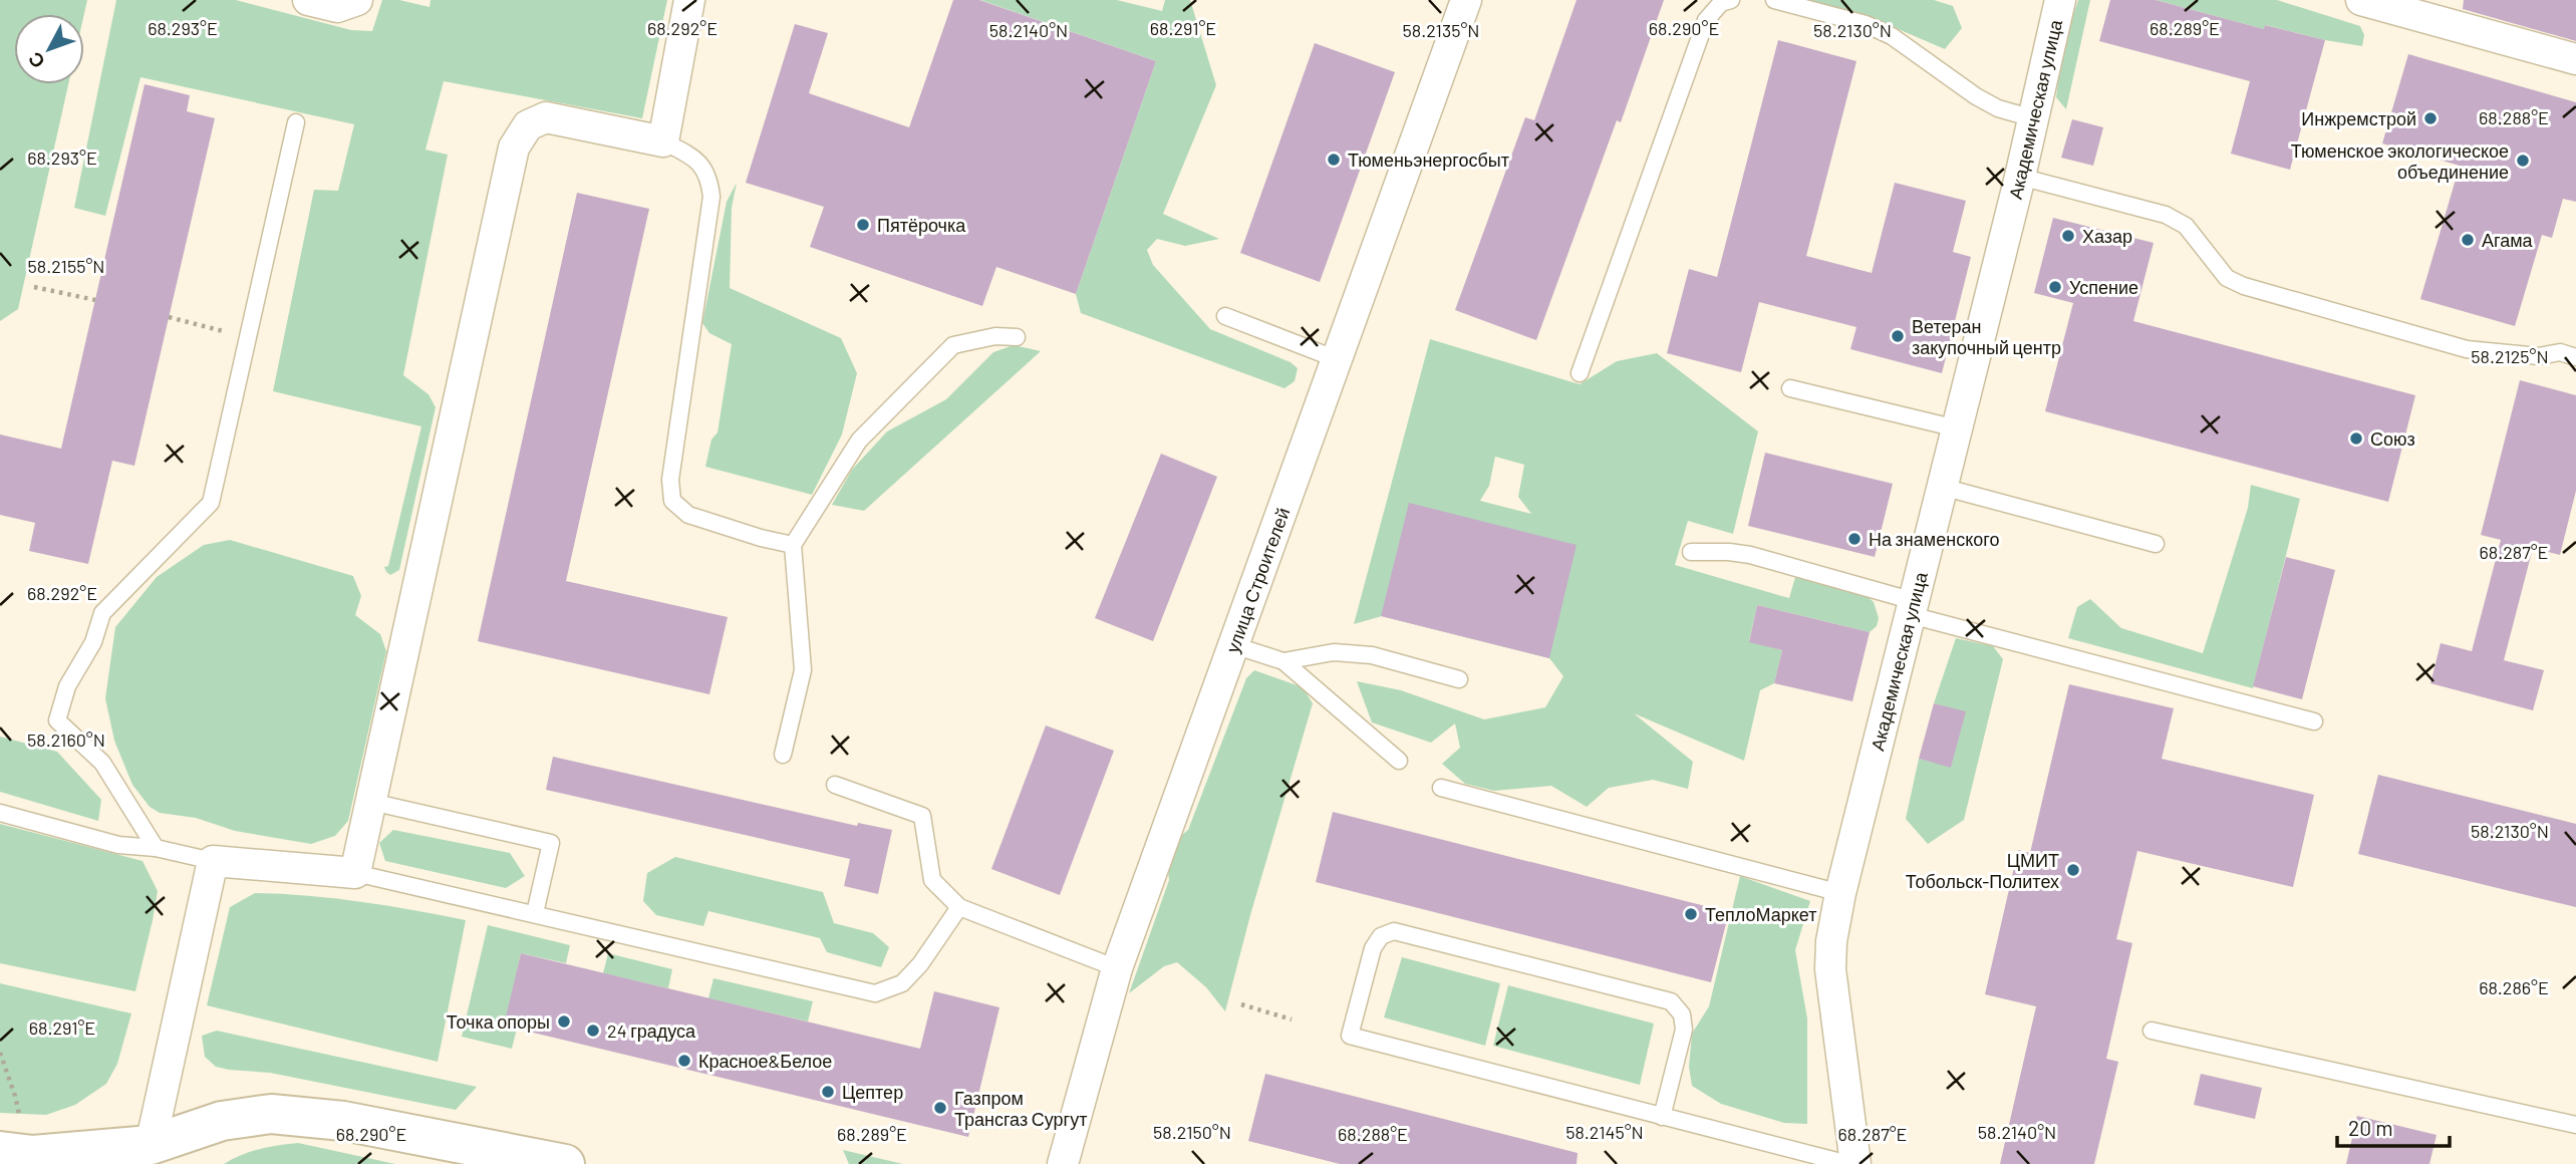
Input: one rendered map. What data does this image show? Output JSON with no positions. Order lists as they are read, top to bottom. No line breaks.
{"streets":{"street":["Академическая улица","улица Строителей"]},"places":["Инжремстрой","Тюменьэнергосбыт","Тюменское экологическое объединение","Пятёрочка","Хазар","Агама","Успение","Ветеран закупочный центр","Союз","На знаменского","ЦМИТ Тобольск-Политех","ТеплоМаркет","Точка опоры","24 градуса","Красное&Белое","Цептер","Газпром Трансгаз Сургут"],"scale_bar":"20 m","north":"bottom left","coordinates":["68.293°E","68.292°E","68.291°E","68.290°E","68.289°E","58.2140°N","58.2135°N","58.2130°N","68.288°E","58.2155°N","58.2125°N","68.287°E","58.2160°N","68.286°E","58.2150°N","58.2145°N"]}
